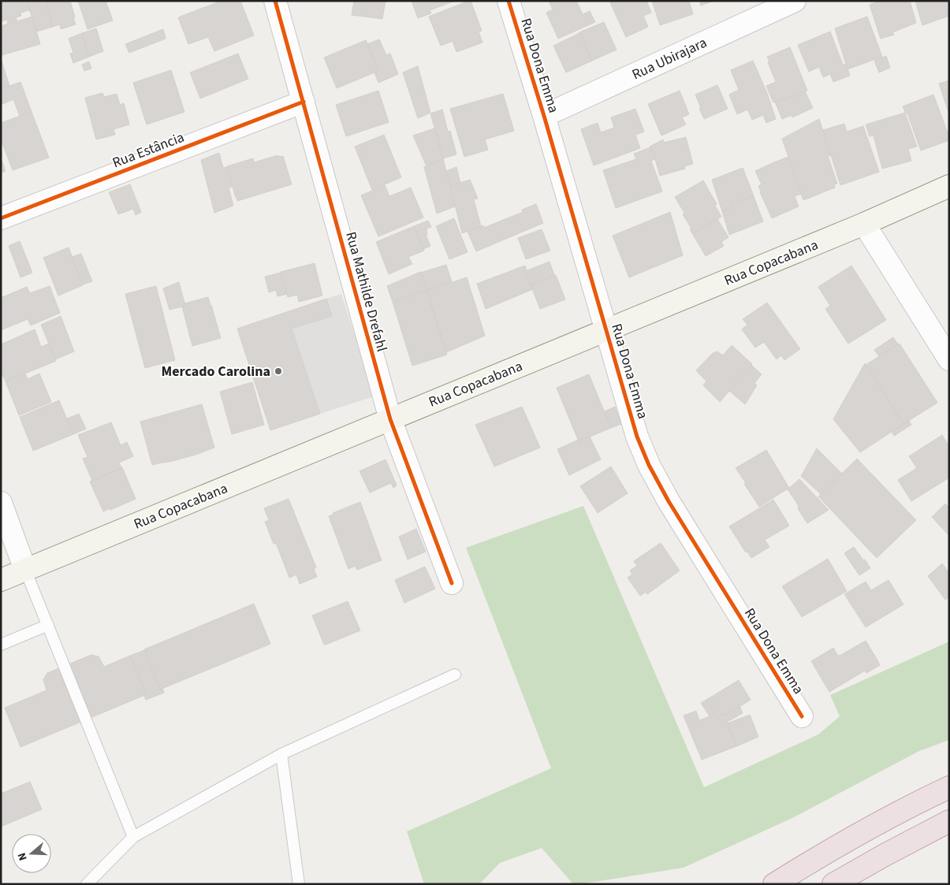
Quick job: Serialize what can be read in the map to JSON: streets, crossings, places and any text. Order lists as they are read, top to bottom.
{
  "streets": {
    "main road": ["Rua Copacabana"],
    "street": [
      "Rua Ubirajara",
      "Rua Dona Emma",
      "Rua Estância",
      "Rua Mathilde Drefahl"
    ]
  },
  "crossings": [
    ["Rua Ubirajara", "Rua Dona Emma"],
    ["Rua Dona Emma", "Rua Copacabana"],
    ["Rua Estância", "Rua Mathilde Drefahl"],
    ["Rua Copacabana", "Rua Mathilde Drefahl"]
  ],
  "places": ["Mercado Carolina"],
  "north": "left"
}
